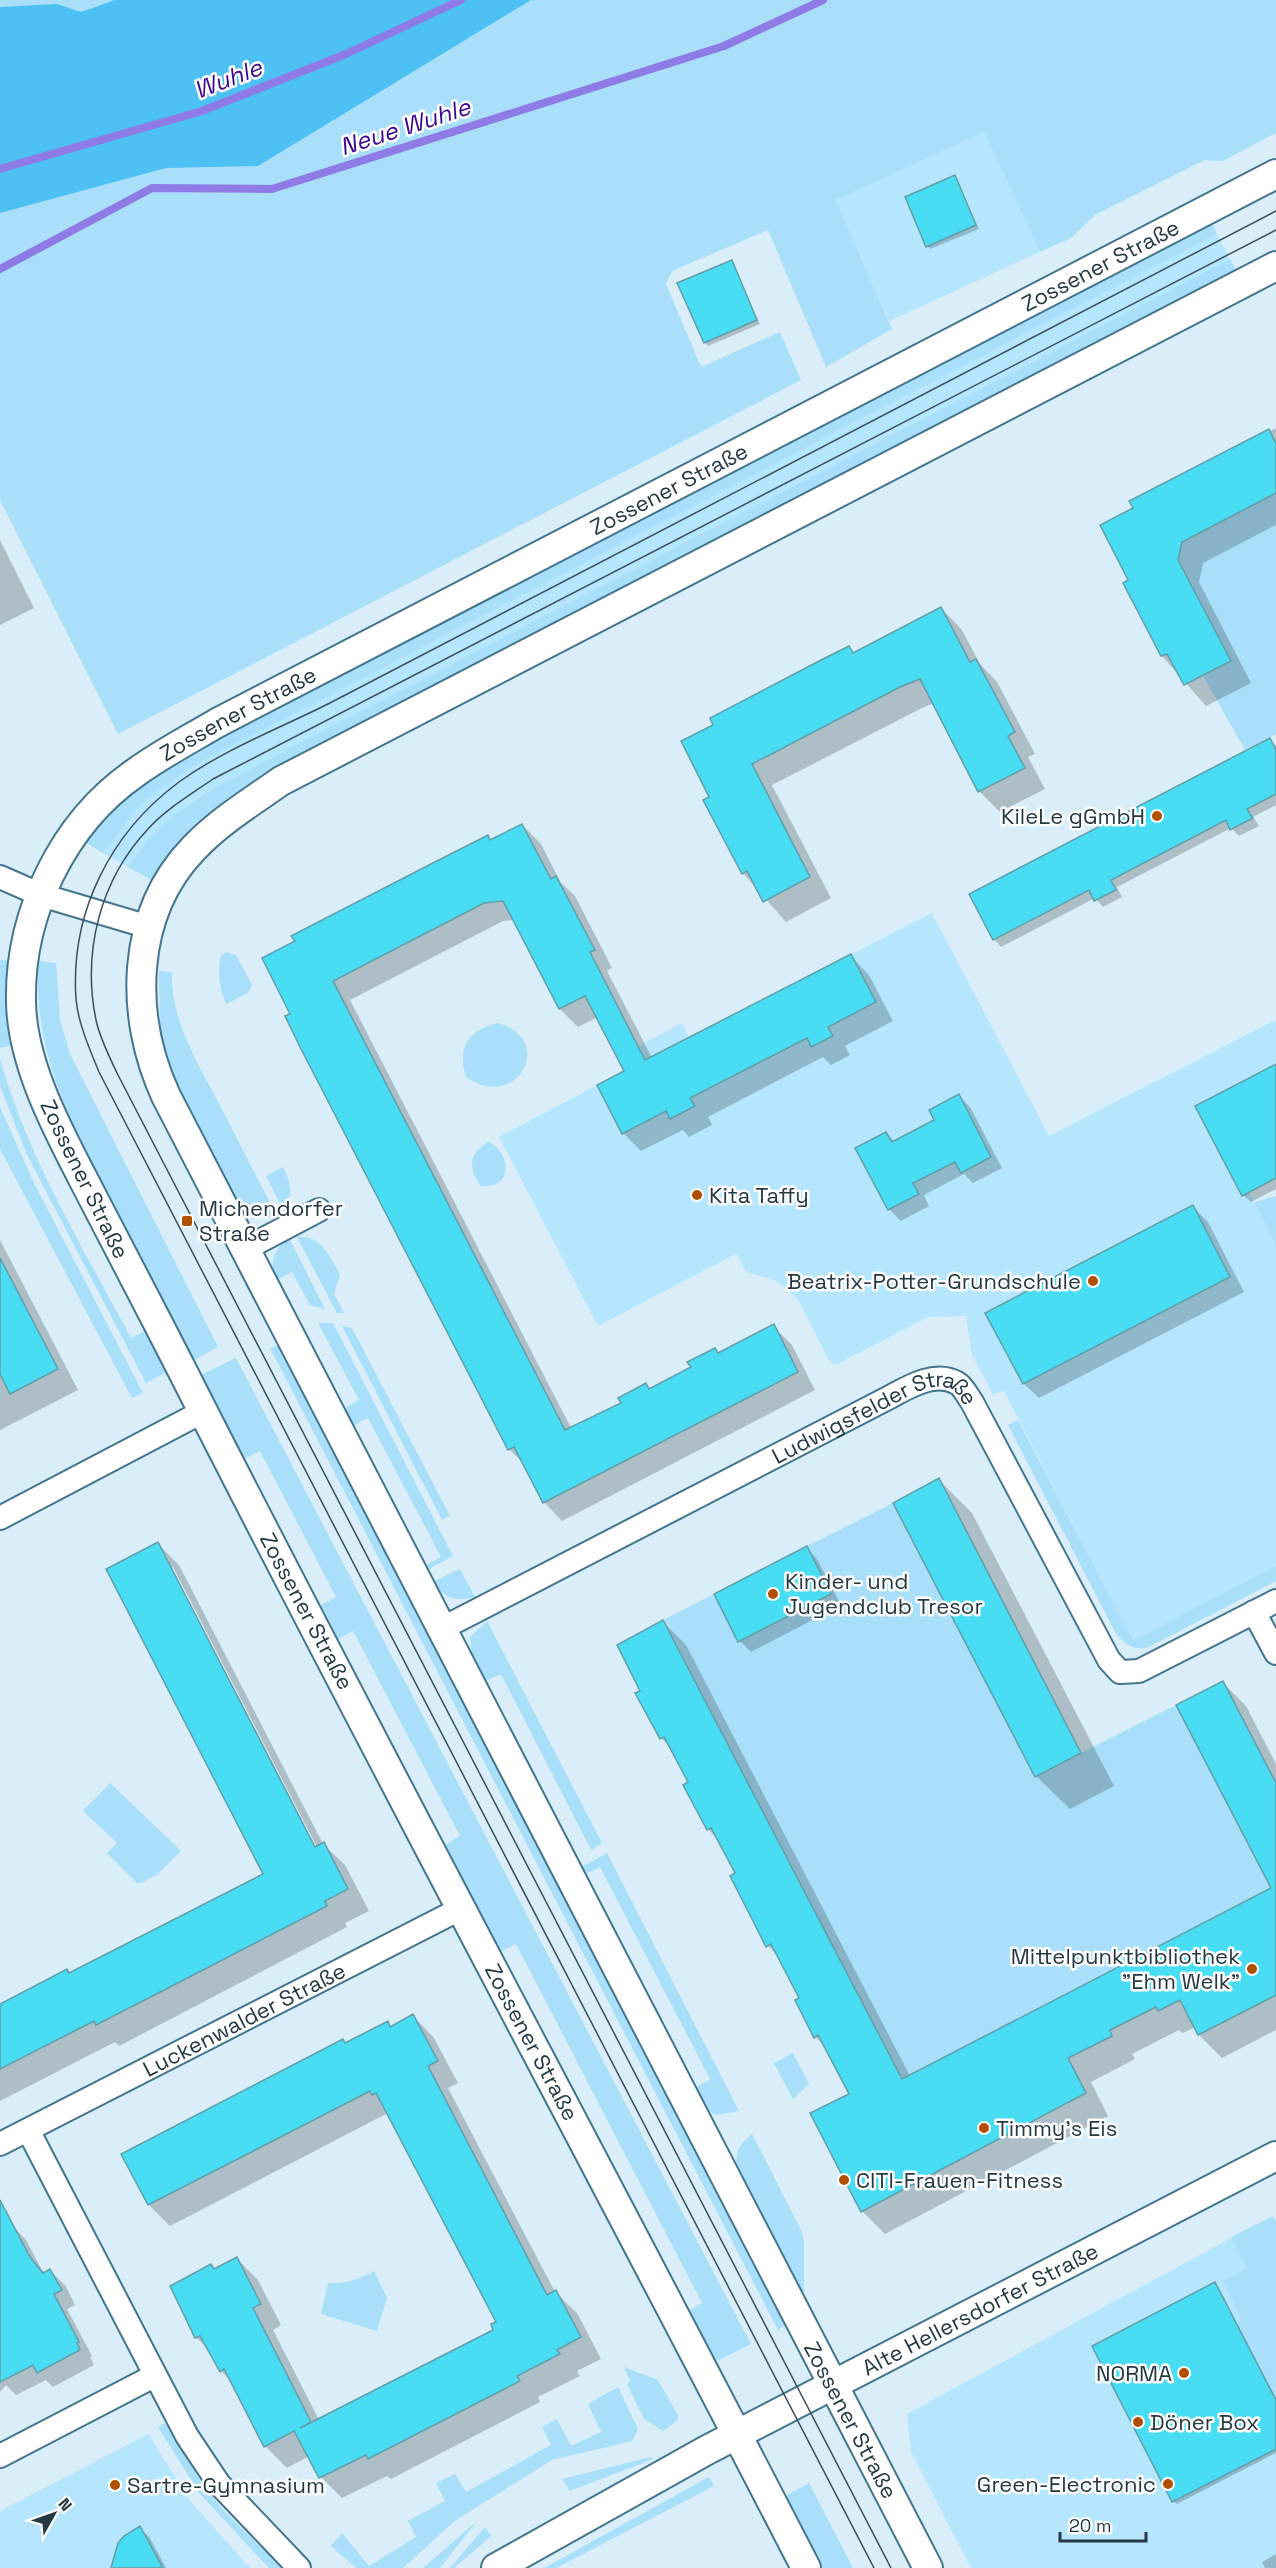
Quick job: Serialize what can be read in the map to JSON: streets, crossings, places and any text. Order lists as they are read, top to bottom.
{
  "streets": {
    "street": [
      "Zossener Straße",
      "Ludwigsfelder Straße",
      "Luckenwalder Straße",
      "Alte Hellersdorfer Straße"
    ]
  },
  "crossings": [
    ["Zossener Straße", "Ludwigsfelder Straße"],
    ["Zossener Straße", "Luckenwalder Straße"],
    ["Zossener Straße", "Alte Hellersdorfer Straße"]
  ],
  "water": ["Wuhle", "Neue Wuhle"],
  "places": {
    "other": [
      "KileLe gGmbH",
      "Kita Taffy",
      "Beatrix-Potter-Grundschule",
      "Kinder- und Jugendclub Tresor",
      "Mittelpunktbibliothek \"Ehm Welk\"",
      "Timmy's Eis",
      "CITI-Frauen-Fitness",
      "NORMA",
      "Döner Box",
      "Green-Electronic",
      "Sartre-Gymnasium"
    ],
    "transit": ["Michendorfer Straße"]
  },
  "scale_bar": "20 m",
  "north": "top right"
}
